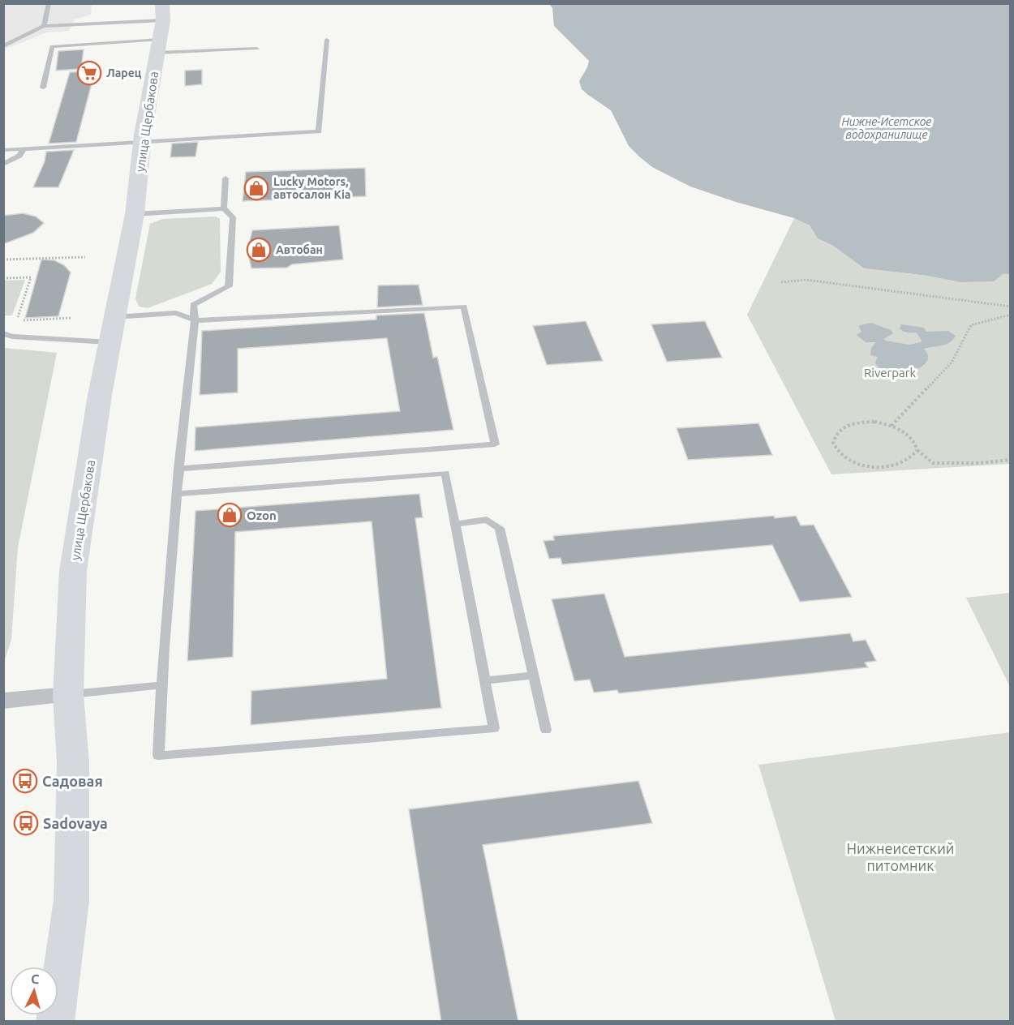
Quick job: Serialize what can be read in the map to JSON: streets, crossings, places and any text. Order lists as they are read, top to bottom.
{
  "streets": {
    "main road": ["улица Щербакова"]
  },
  "water": ["Нижне-Исетское водохранилище"],
  "parks": ["Riverpark", "Нижнеисетский питомник"],
  "places": {
    "supermarket": ["Ларец"],
    "shop": ["Lucky Motors, автосалон Kia", "Автобан", "Ozon"],
    "bus stop": ["Садовая", "Sadovaya"]
  },
  "north": "top"
}
